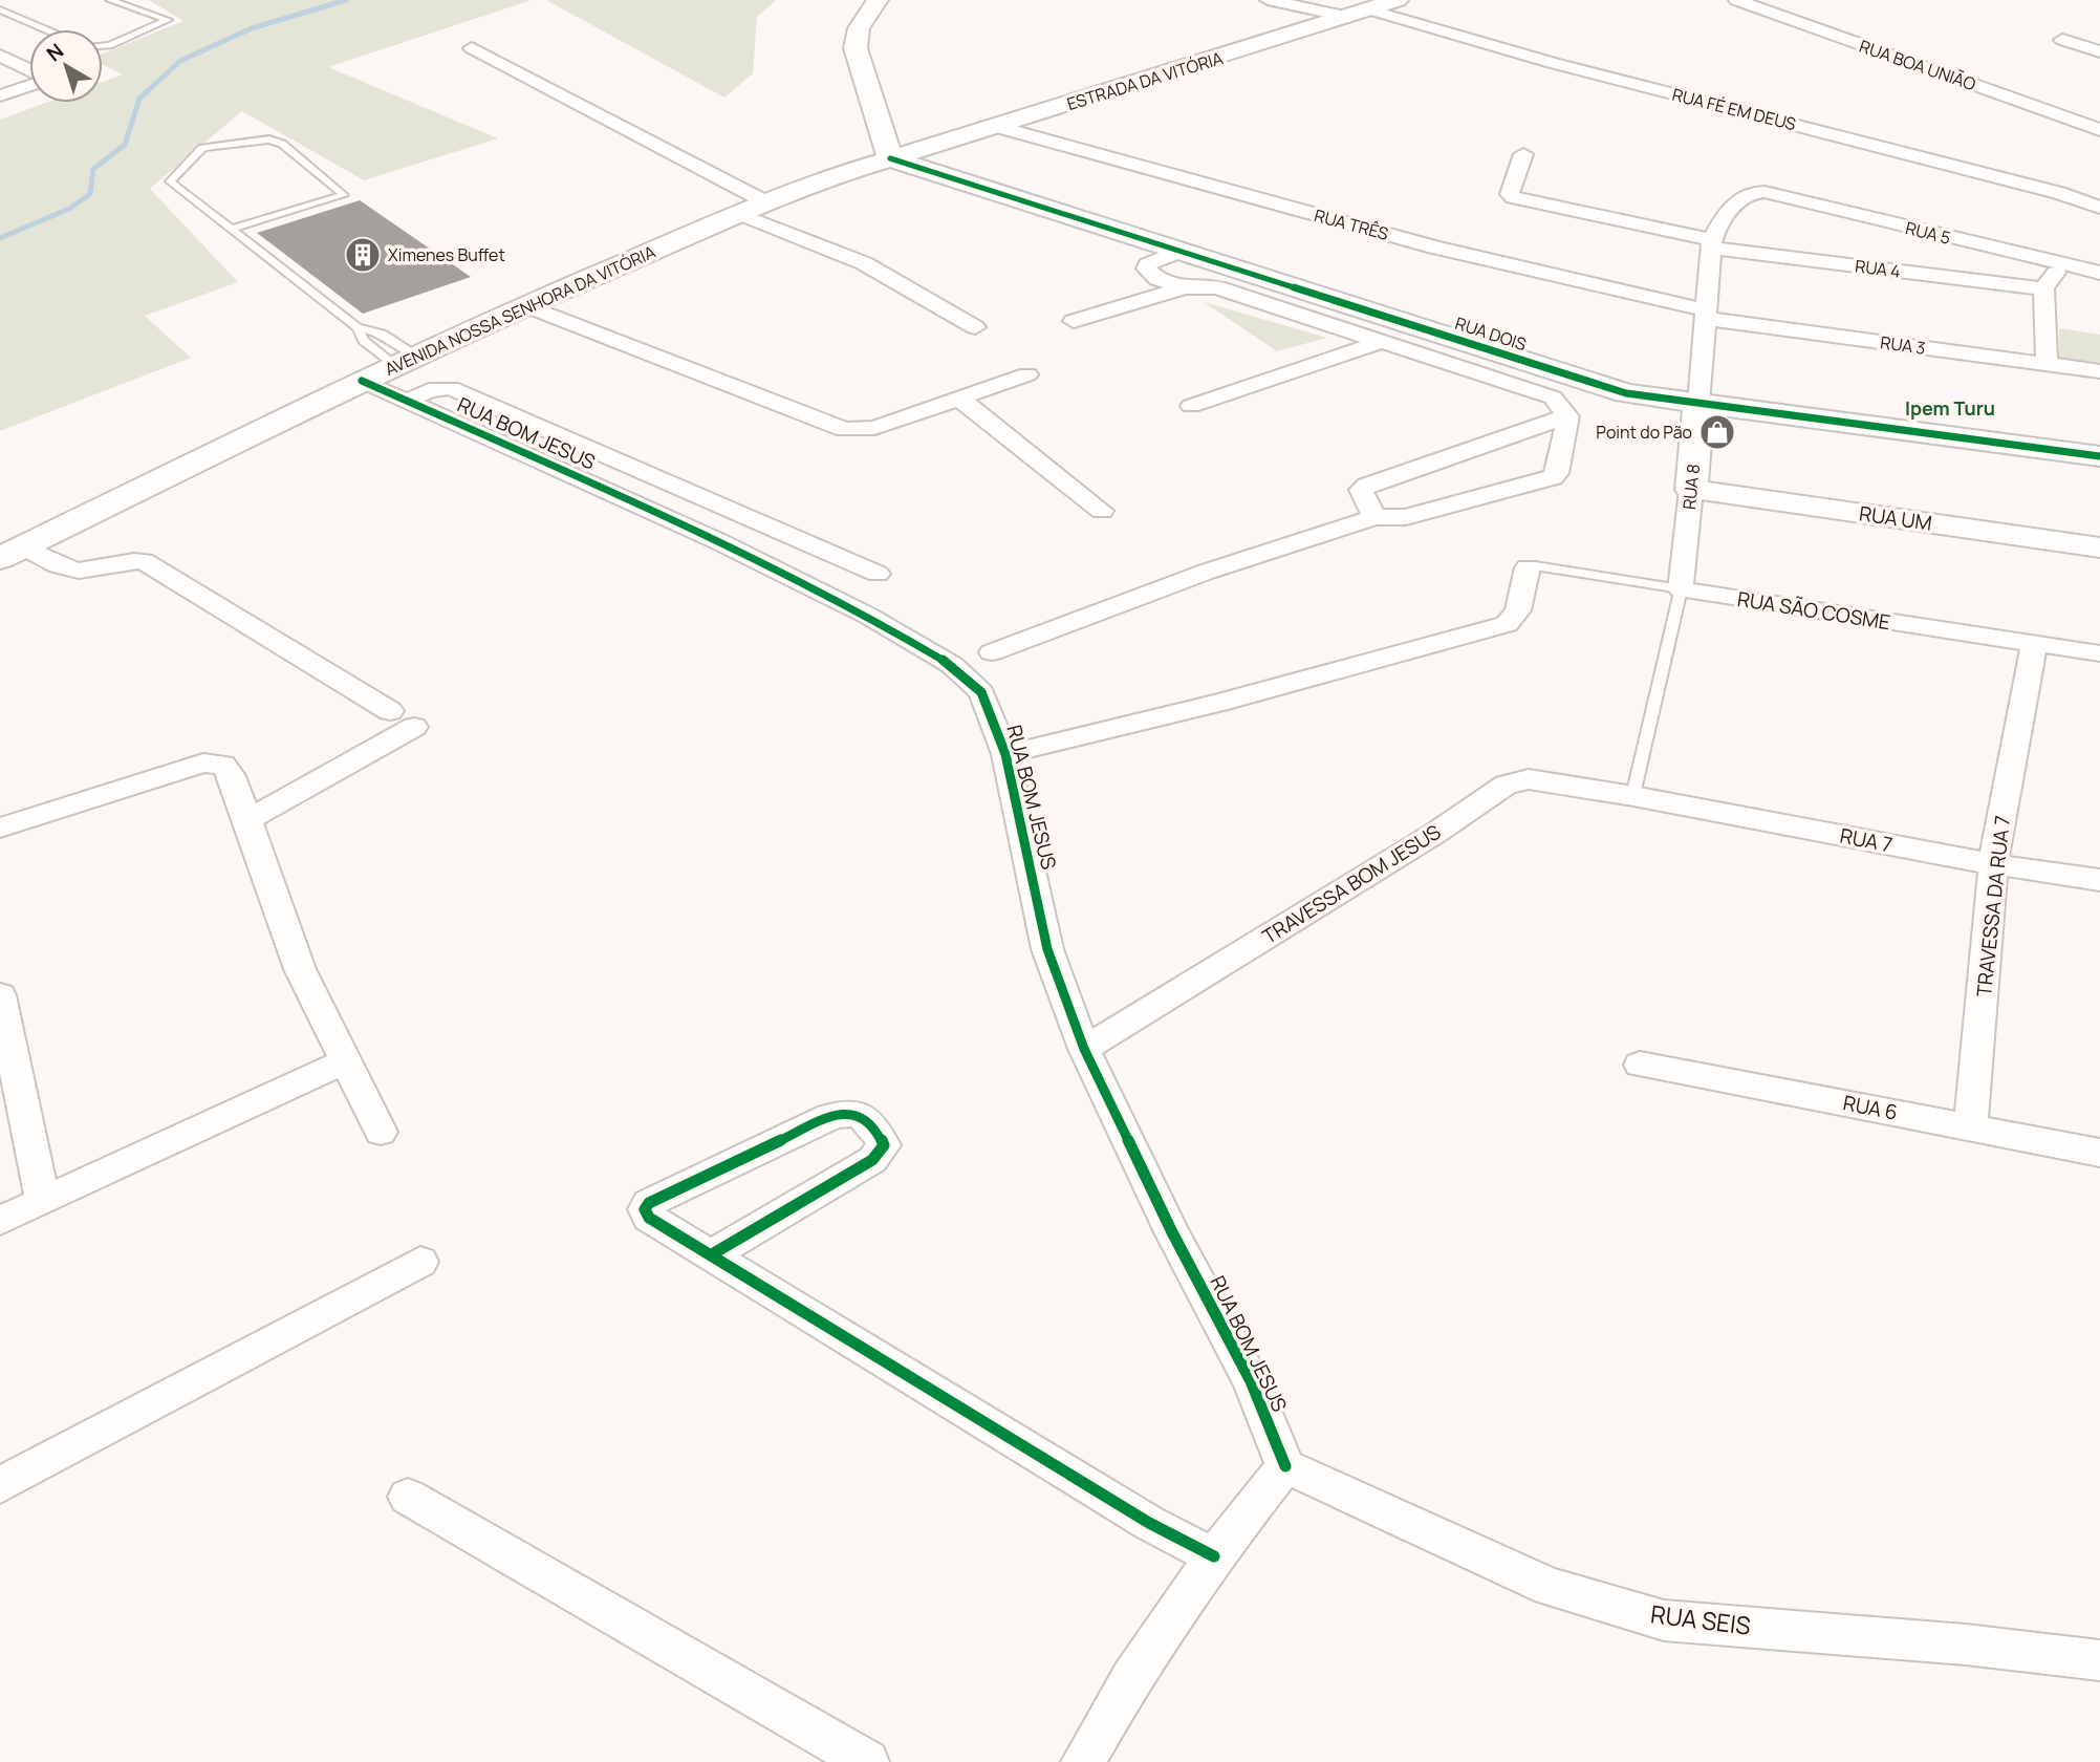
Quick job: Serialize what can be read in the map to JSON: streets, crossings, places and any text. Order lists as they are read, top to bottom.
{
  "streets": {
    "main road": [
      "ESTRADA DA VITÓRIA",
      "AVENIDA NOSSA SENHORA DA VITÓRIA",
      "RUA DOIS",
      "RUA 8",
      "RUA UM"
    ],
    "street": [
      "RUA BOA UNIÃO",
      "RUA FÉ EM DEUS",
      "RUA TRÊS",
      "RUA 5",
      "RUA 4",
      "RUA 3",
      "RUA BOM JESUS",
      "RUA SÃO COSME",
      "RUA 7",
      "TRAVESSA BOM JESUS",
      "TRAVESSA DA RUA 7",
      "RUA 6",
      "RUA SEIS"
    ]
  },
  "crossings": [
    ["ESTRADA DA VITÓRIA", "RUA FÉ EM DEUS"],
    ["ESTRADA DA VITÓRIA", "RUA TRÊS"],
    ["ESTRADA DA VITÓRIA", "AVENIDA NOSSA SENHORA DA VITÓRIA"],
    ["ESTRADA DA VITÓRIA", "RUA DOIS"],
    ["RUA TRÊS", "RUA 3"],
    ["RUA TRÊS", "RUA 8"],
    ["RUA 5", "RUA 8"],
    ["RUA 4", "RUA 8"],
    ["AVENIDA NOSSA SENHORA DA VITÓRIA", "RUA DOIS"],
    ["AVENIDA NOSSA SENHORA DA VITÓRIA", "RUA BOM JESUS"],
    ["RUA DOIS", "RUA 8"],
    ["RUA 3", "RUA 8"],
    ["RUA BOM JESUS", "RUA SÃO COSME"],
    ["RUA BOM JESUS", "TRAVESSA BOM JESUS"],
    ["RUA BOM JESUS", "RUA SEIS"],
    ["RUA 8", "RUA UM"],
    ["RUA 8", "RUA SÃO COSME"],
    ["RUA 8", "RUA 7"],
    ["RUA 8", "TRAVESSA BOM JESUS"],
    ["RUA SÃO COSME", "TRAVESSA DA RUA 7"],
    ["RUA 7", "TRAVESSA BOM JESUS"],
    ["RUA 7", "TRAVESSA DA RUA 7"],
    ["TRAVESSA DA RUA 7", "RUA 6"]
  ],
  "districts": ["Ipem Turu"],
  "places": {
    "building": ["Ximenes Buffet"],
    "shop": ["Point do Pão"]
  },
  "north": "top left"
}
